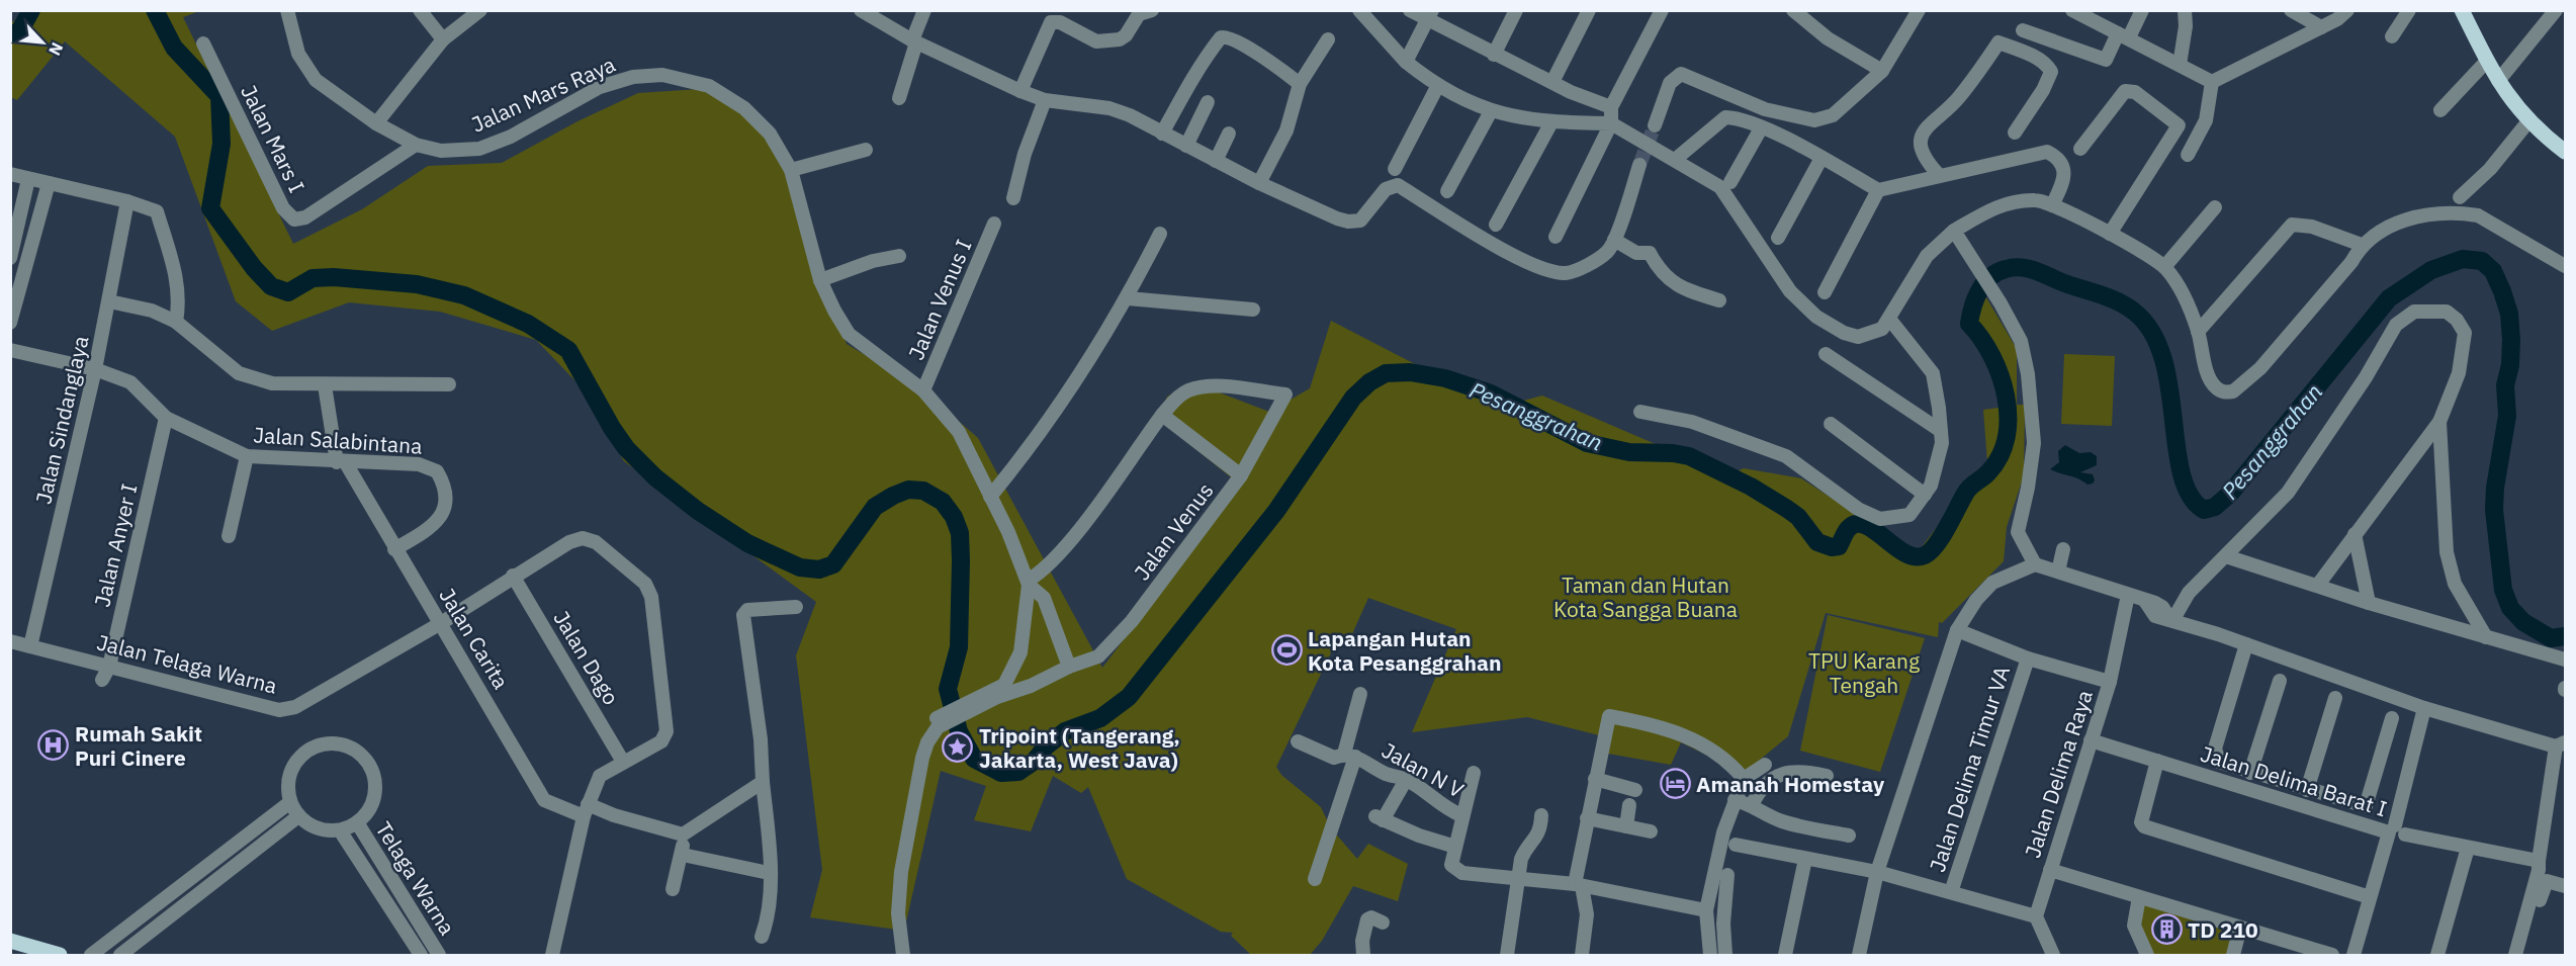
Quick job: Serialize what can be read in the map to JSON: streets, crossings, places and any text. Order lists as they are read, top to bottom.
{
  "streets": {
    "street": [
      "Jalan Mars Raya",
      "Jalan Mars I",
      "Jalan Venus I",
      "Jalan Sindanglaya",
      "Jalan Salabintana",
      "Jalan Venus",
      "Jalan Anyer I",
      "Jalan Carita",
      "Jalan Dago",
      "Jalan Telaga Warna",
      "Jalan Delima Timur VA",
      "Jalan N V",
      "Jalan Delima Raya",
      "Jalan Delima Barat I",
      "Telaga Warna"
    ]
  },
  "crossings": [
    ["Jalan Mars Raya", "Jalan Mars I"],
    ["Jalan Mars Raya", "Jalan Venus I"],
    ["Jalan Mars Raya", "Jalan Venus"],
    ["Jalan Sindanglaya", "Jalan Salabintana"],
    ["Jalan Sindanglaya", "Jalan Telaga Warna"],
    ["Jalan Salabintana", "Jalan Anyer I"],
    ["Jalan Salabintana", "Jalan Carita"],
    ["Jalan Anyer I", "Jalan Telaga Warna"],
    ["Jalan Carita", "Jalan Telaga Warna"],
    ["Jalan Dago", "Jalan Telaga Warna"],
    ["Jalan Delima Raya", "Jalan Delima Barat I"]
  ],
  "water": ["Pesanggrahan"],
  "parks": ["Taman dan Hutan Kota Sangga Buana", "TPU Karang Tengah"],
  "places": {
    "sports": ["Lapangan Hutan Kota Pesanggrahan"],
    "hospital": ["Rumah Sakit Puri Cinere"],
    "place": ["Tripoint (Tangerang, Jakarta, West Java)"],
    "hotel": ["Amanah Homestay"],
    "building": ["TD 210"]
  },
  "north": "bottom right"
}
